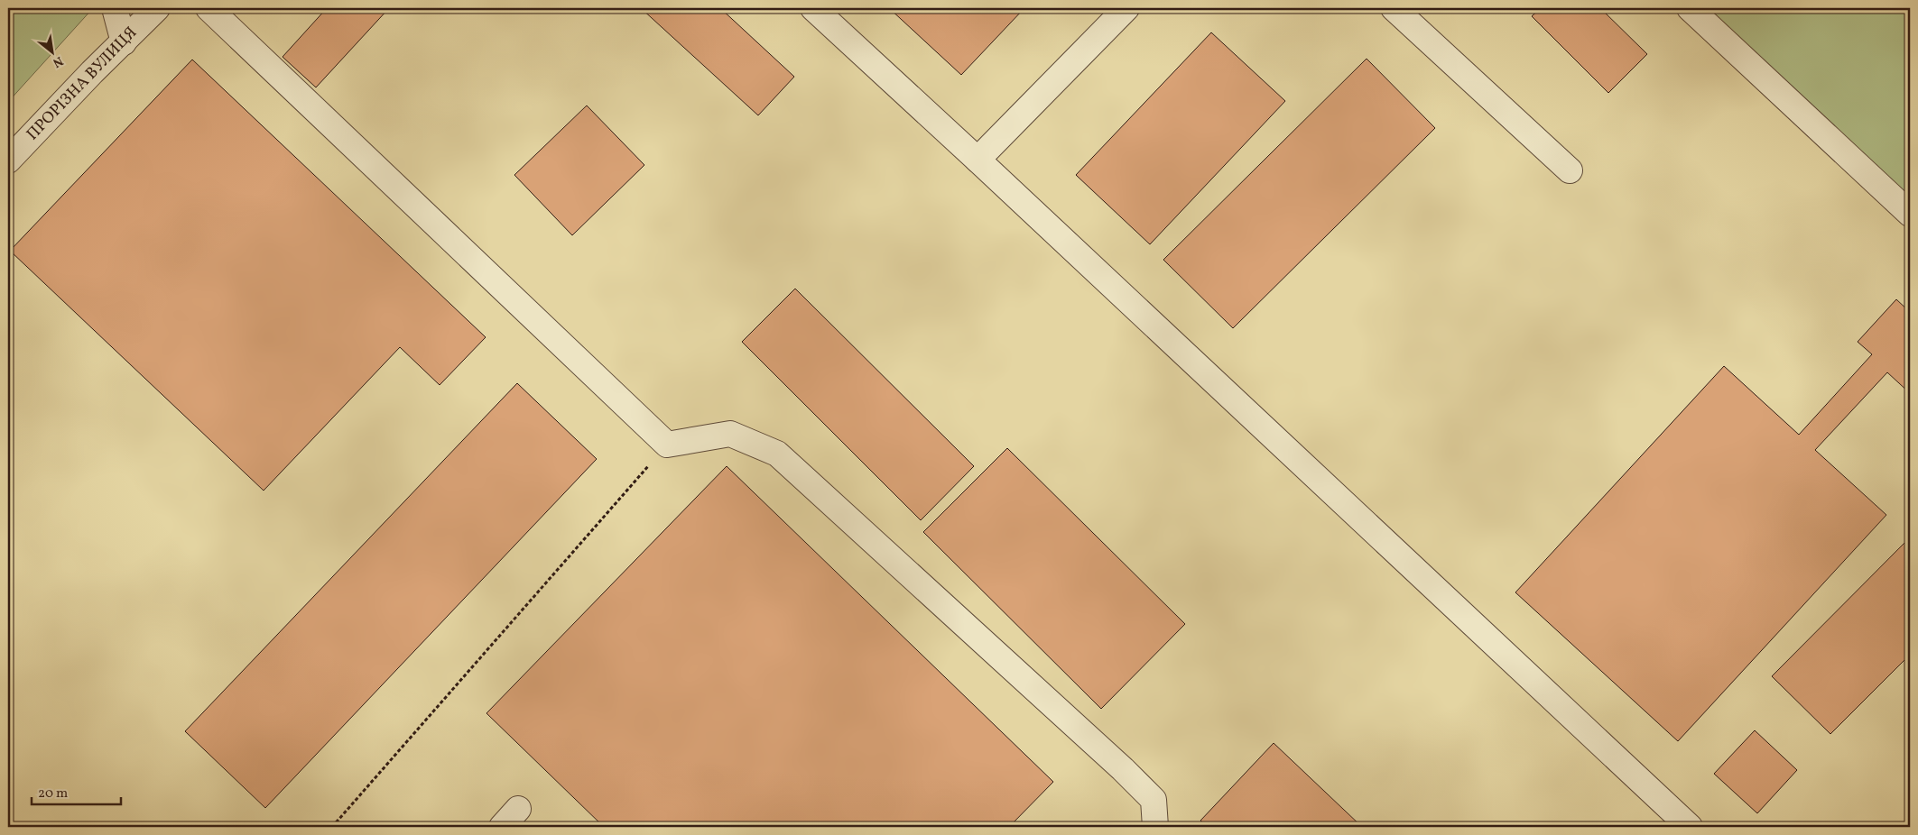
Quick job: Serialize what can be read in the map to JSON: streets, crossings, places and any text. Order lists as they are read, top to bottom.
{
  "streets": {
    "street": ["ПРОРІЗНА ВУЛИЦЯ"]
  },
  "scale_bar": "20 m",
  "north": "bottom right"
}
